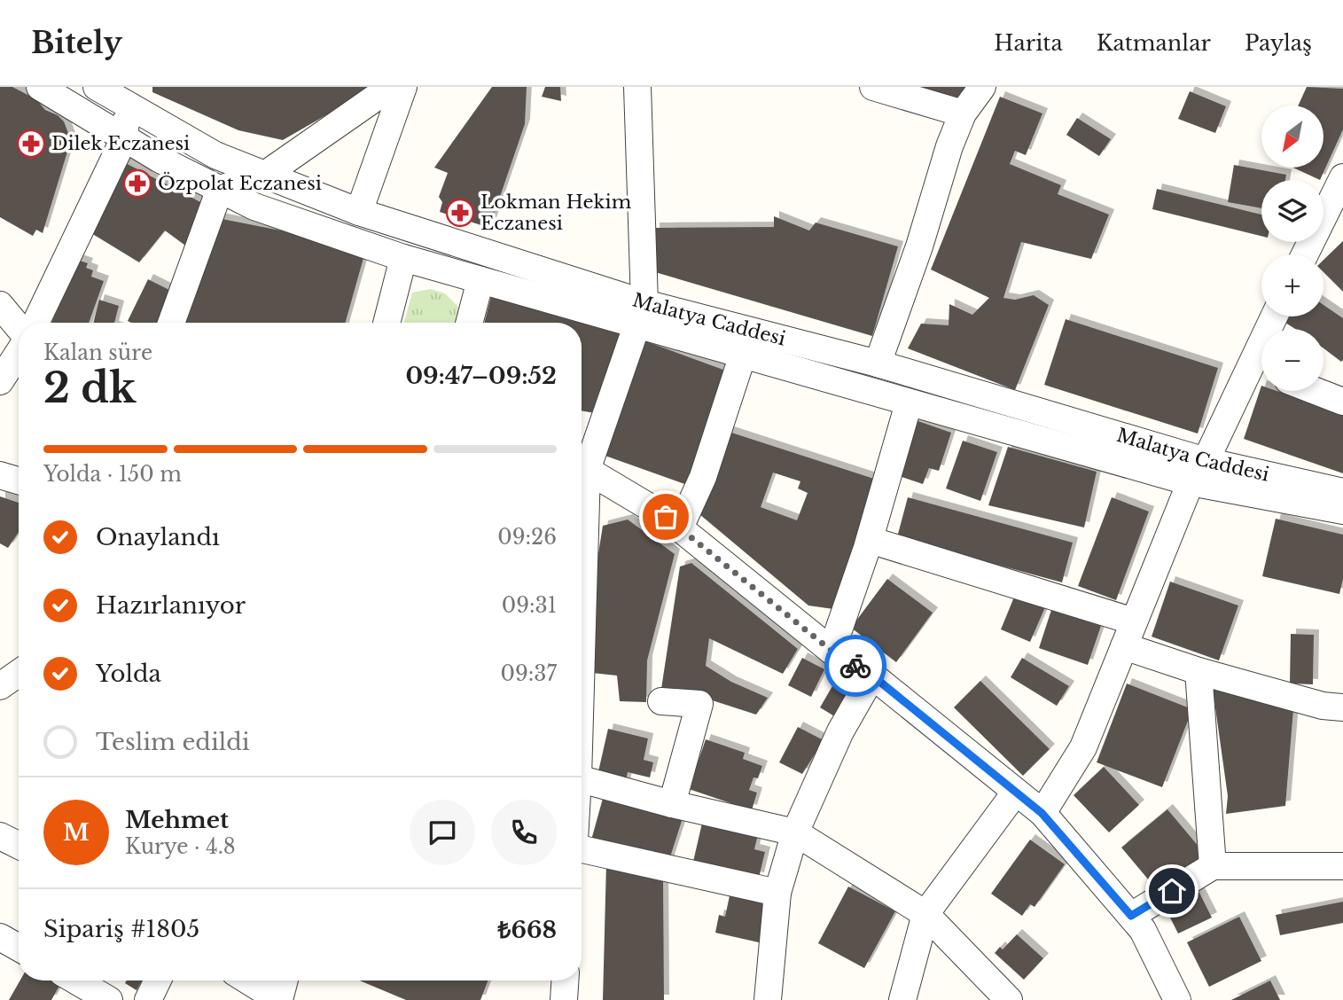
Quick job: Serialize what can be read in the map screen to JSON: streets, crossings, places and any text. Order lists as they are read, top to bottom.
{
  "streets": {
    "street": ["Malatya Caddesi"]
  },
  "places": {
    "pharmacy": ["Dilek Eczanesi", "Özpolat Eczanesi", "Lokman Hekim Eczanesi"]
  },
  "north": "bottom left",
  "page": {
    "header": "Bitely",
    "nav": ["Harita", "Katmanlar", "Paylaş"],
    "map_buttons": ["+", "−"],
    "heading": ["2 dk", "Kalan süre", "09:47–09:52"],
    "panel": [
      "Mehmet",
      "Kurye · 4.8",
      "Sipariş #1805",
      "₺668"
    ],
    "bar": "Yolda · 150 m",
    "list": [
      ["Onaylandı", "09:26"],
      ["Hazırlanıyor", "09:31"],
      ["Yolda", "09:37"],
      "Teslim edildi"
    ],
    "round": "M"
  }
}
